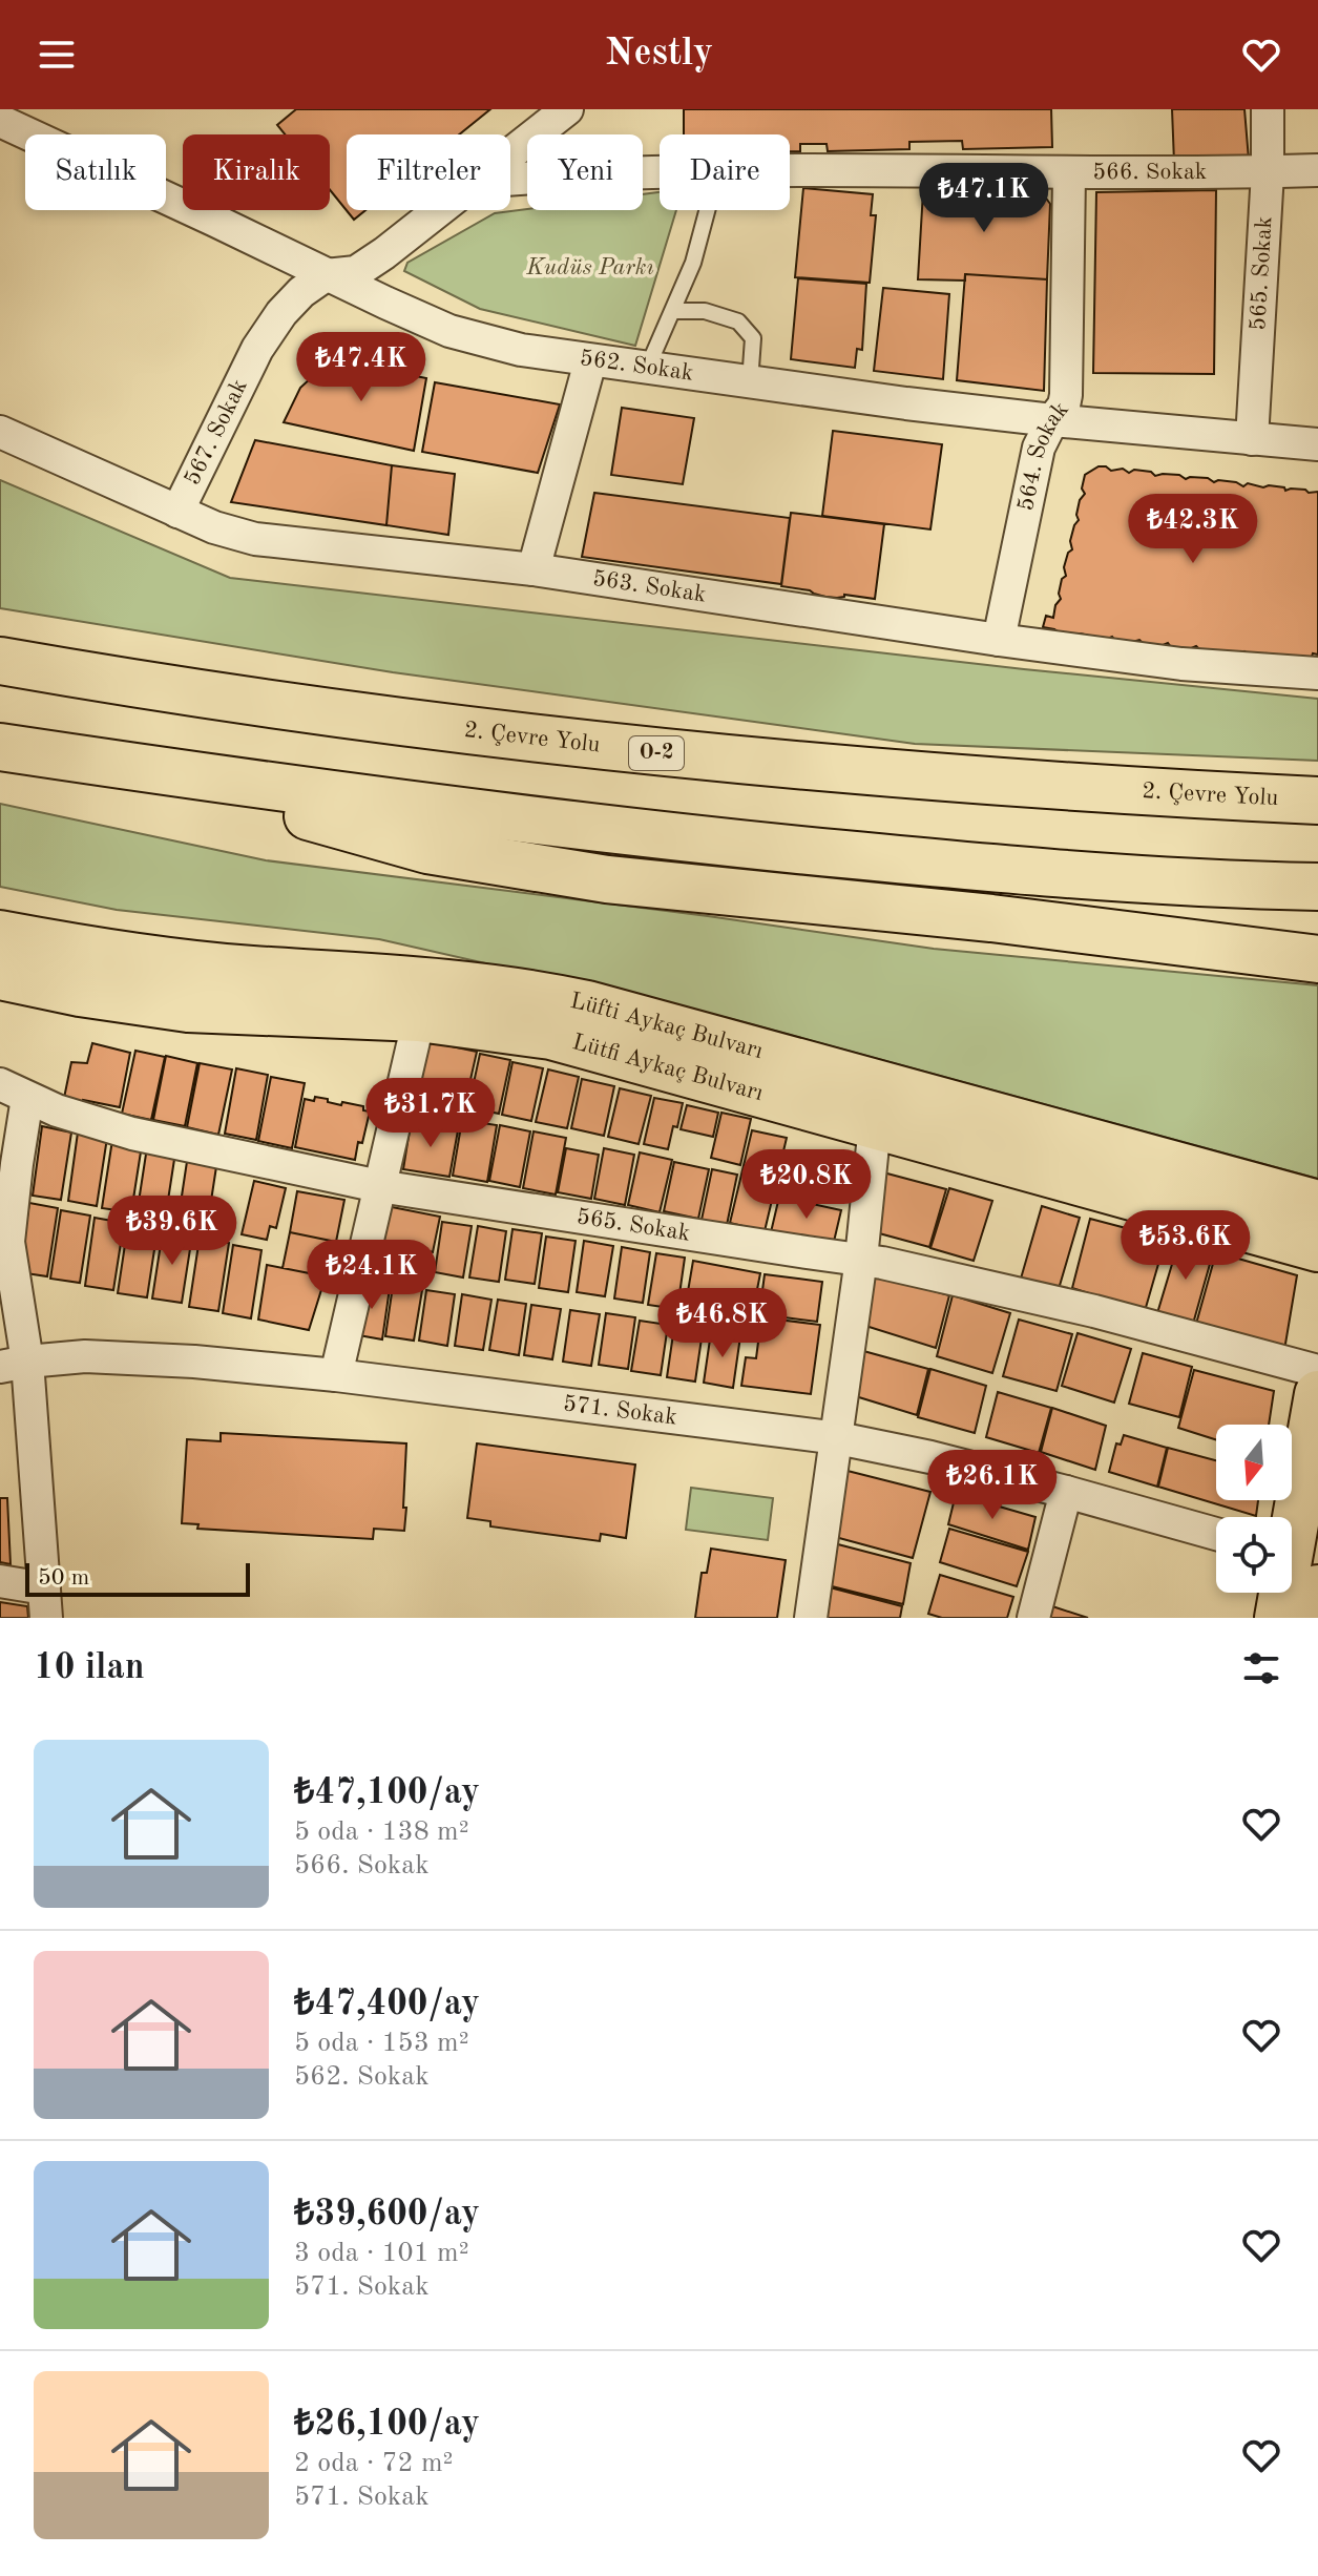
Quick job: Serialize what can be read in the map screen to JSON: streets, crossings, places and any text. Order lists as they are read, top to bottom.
{
  "streets": {
    "main road": [
      "2. Çevre Yolu",
      "O-2",
      "Lüfti Aykaç Bulvarı",
      "Lütfi Aykaç Bulvarı"
    ],
    "street": [
      "566. Sokak",
      "565. Sokak",
      "562. Sokak",
      "567. Sokak",
      "564. Sokak",
      "563. Sokak",
      "571. Sokak"
    ]
  },
  "crossings": [
    ["566. Sokak", "565. Sokak"],
    ["566. Sokak", "564. Sokak"],
    ["565. Sokak", "562. Sokak"],
    ["562. Sokak", "567. Sokak"],
    ["562. Sokak", "564. Sokak"],
    ["567. Sokak", "563. Sokak"],
    ["564. Sokak", "563. Sokak"]
  ],
  "parks": ["Kudüs Parkı"],
  "scale_bar": "50 m",
  "north": "bottom",
  "page": {
    "header": "Nestly",
    "chip": [
      "Satılık",
      "Kiralık",
      "Filtreler",
      "Yeni",
      "Daire"
    ],
    "price": [
      "₺47.1K",
      "₺47.4K",
      "₺42.3K",
      "₺31.7K",
      "₺20.8K",
      "₺39.6K",
      "₺53.6K",
      "₺24.1K",
      "₺46.8K",
      "₺26.1K"
    ],
    "scale": "50 m",
    "heading": "10 ilan",
    "list": [
      {
        "name": "₺47,100/ay",
        "note": "5 oda · 138 m² · 566. Sokak"
      },
      {
        "name": "₺47,400/ay",
        "note": "5 oda · 153 m² · 562. Sokak"
      },
      {
        "name": "₺39,600/ay",
        "note": "3 oda · 101 m² · 571. Sokak"
      },
      {
        "name": "₺26,100/ay",
        "note": "2 oda · 72 m² · 571. Sokak"
      }
    ]
  }
}
